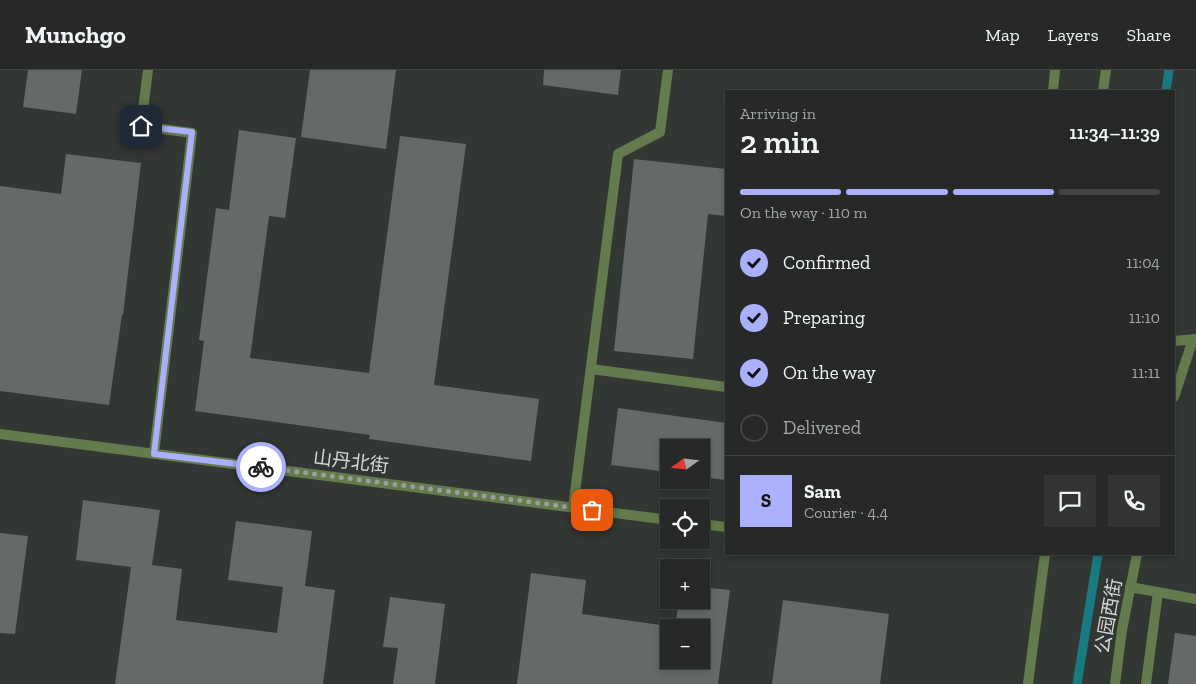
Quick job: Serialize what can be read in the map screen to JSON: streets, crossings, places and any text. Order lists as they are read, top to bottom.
{
  "streets": {
    "street": ["山丹北街", "公园西街"]
  },
  "north": "left",
  "page": {
    "header": "Munchgo",
    "nav": ["Map", "Layers", "Share"],
    "heading": ["2 min", "Arriving in", "11:34–11:39"],
    "panel": ["Sam", "Courier · 4.4"],
    "bar": "On the way · 110 m",
    "list": [
      ["Confirmed", "11:04"],
      ["Preparing", "11:10"],
      ["On the way", "11:11"],
      "Delivered"
    ],
    "map_buttons": ["+", "−"],
    "round": "S"
  }
}
